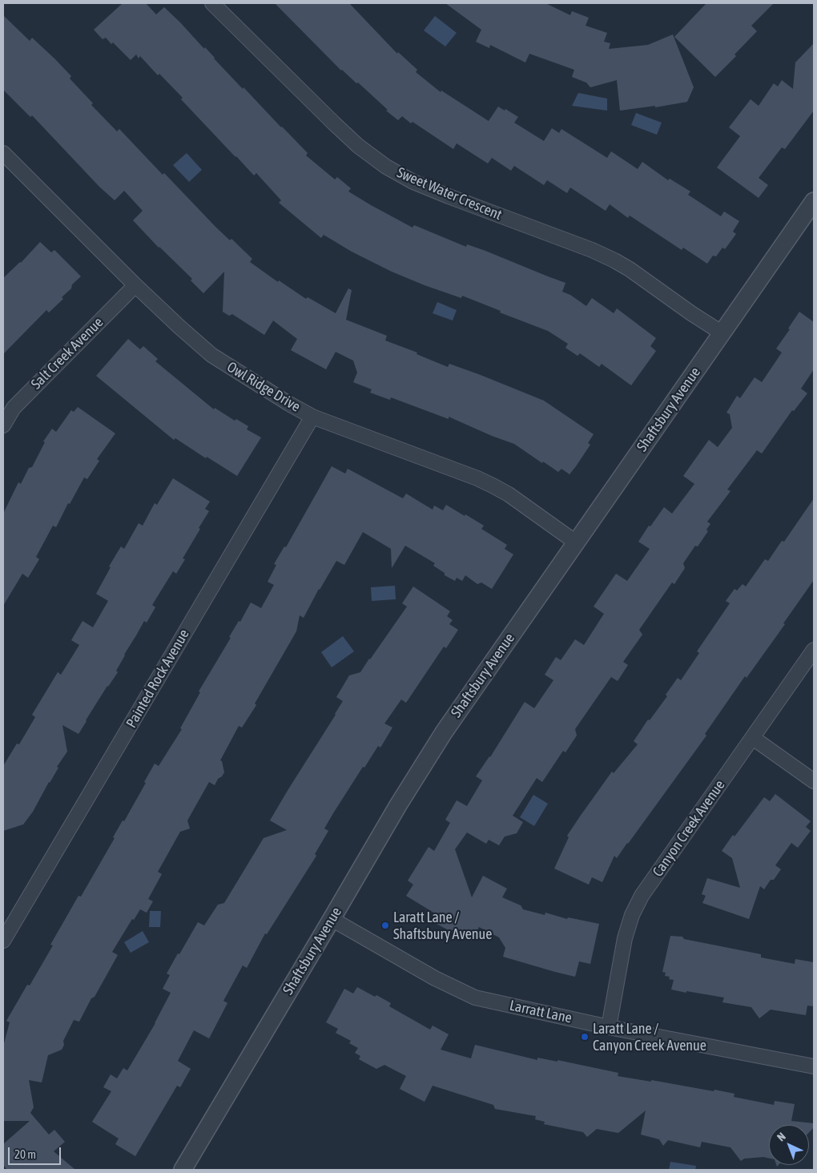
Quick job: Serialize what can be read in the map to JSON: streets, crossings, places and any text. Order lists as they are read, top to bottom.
{
  "streets": {
    "street": [
      "Sweet Water Crescent",
      "Salt Creek Avenue",
      "Owl Ridge Drive",
      "Shaftsbury Avenue",
      "Painted Rock Avenue",
      "Canyon Creek Avenue",
      "Larratt Lane"
    ]
  },
  "crossings": [
    ["Sweet Water Crescent", "Shaftsbury Avenue"],
    ["Salt Creek Avenue", "Owl Ridge Drive"],
    ["Owl Ridge Drive", "Shaftsbury Avenue"],
    ["Owl Ridge Drive", "Painted Rock Avenue"],
    ["Shaftsbury Avenue", "Larratt Lane"],
    ["Canyon Creek Avenue", "Larratt Lane"]
  ],
  "places": ["Laratt Lane / Shaftsbury Avenue", "Laratt Lane / Canyon Creek Avenue"],
  "scale_bar": "20 m",
  "north": "top left"
}
